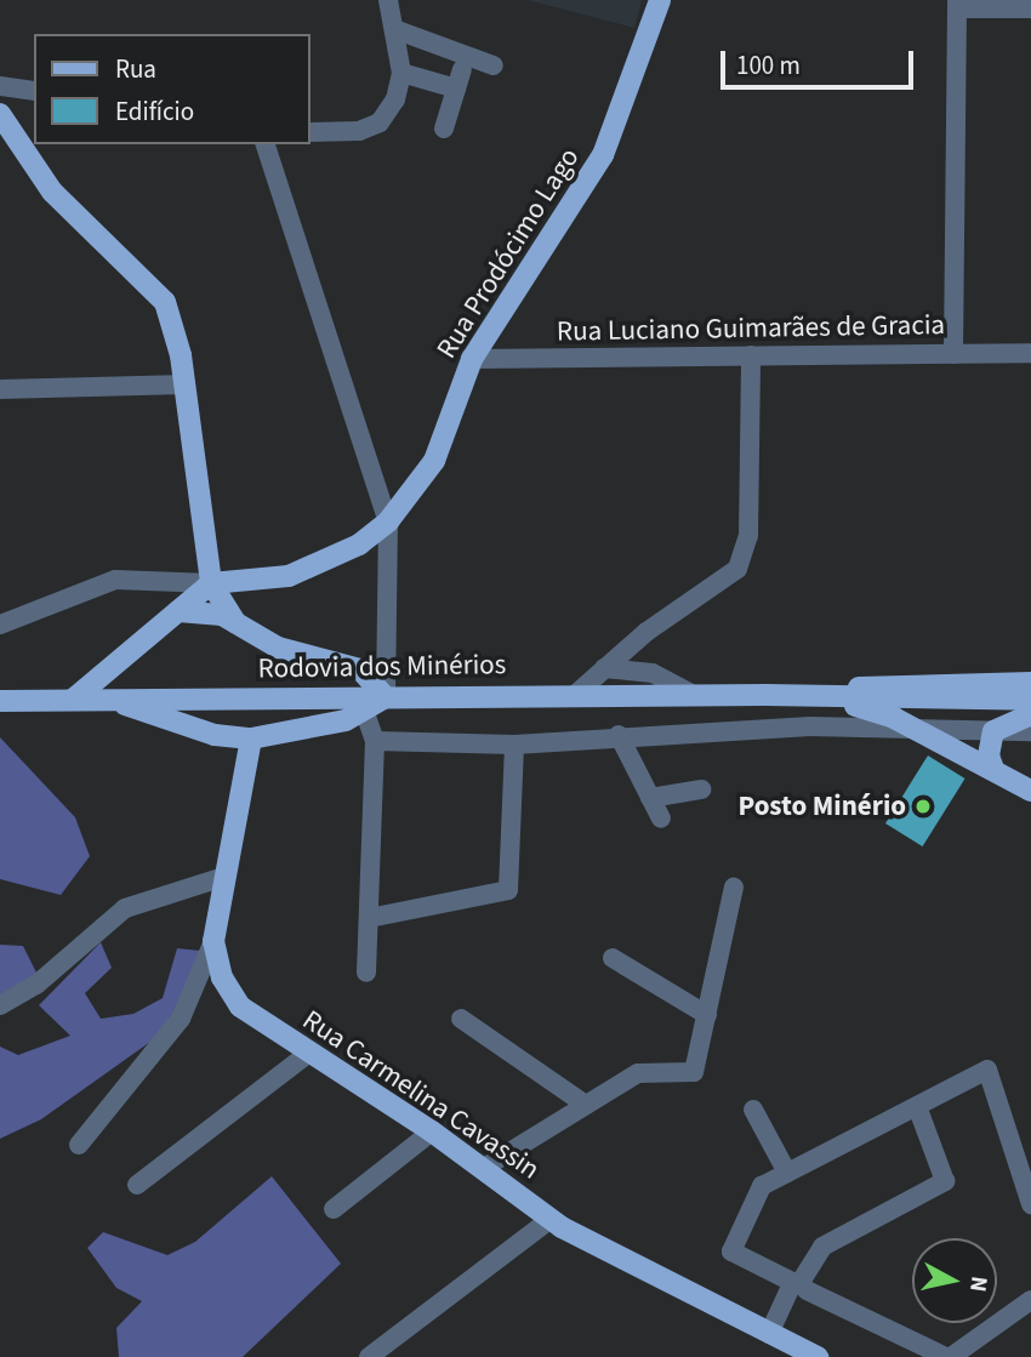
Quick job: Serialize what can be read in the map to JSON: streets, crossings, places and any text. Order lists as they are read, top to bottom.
{
  "streets": {
    "main road": ["Rua Prodócimo Lago", "Rodovia dos Minérios", "Rua Carmelina Cavassin"],
    "street": ["Rua Luciano Guimarães de Gracia"]
  },
  "crossings": [
    ["Rua Prodócimo Lago", "Rua Luciano Guimarães de Gracia"]
  ],
  "places": ["Posto Minério"],
  "legend": ["Rua", "Edifício"],
  "scale_bar": "100 m",
  "north": "right"
}
